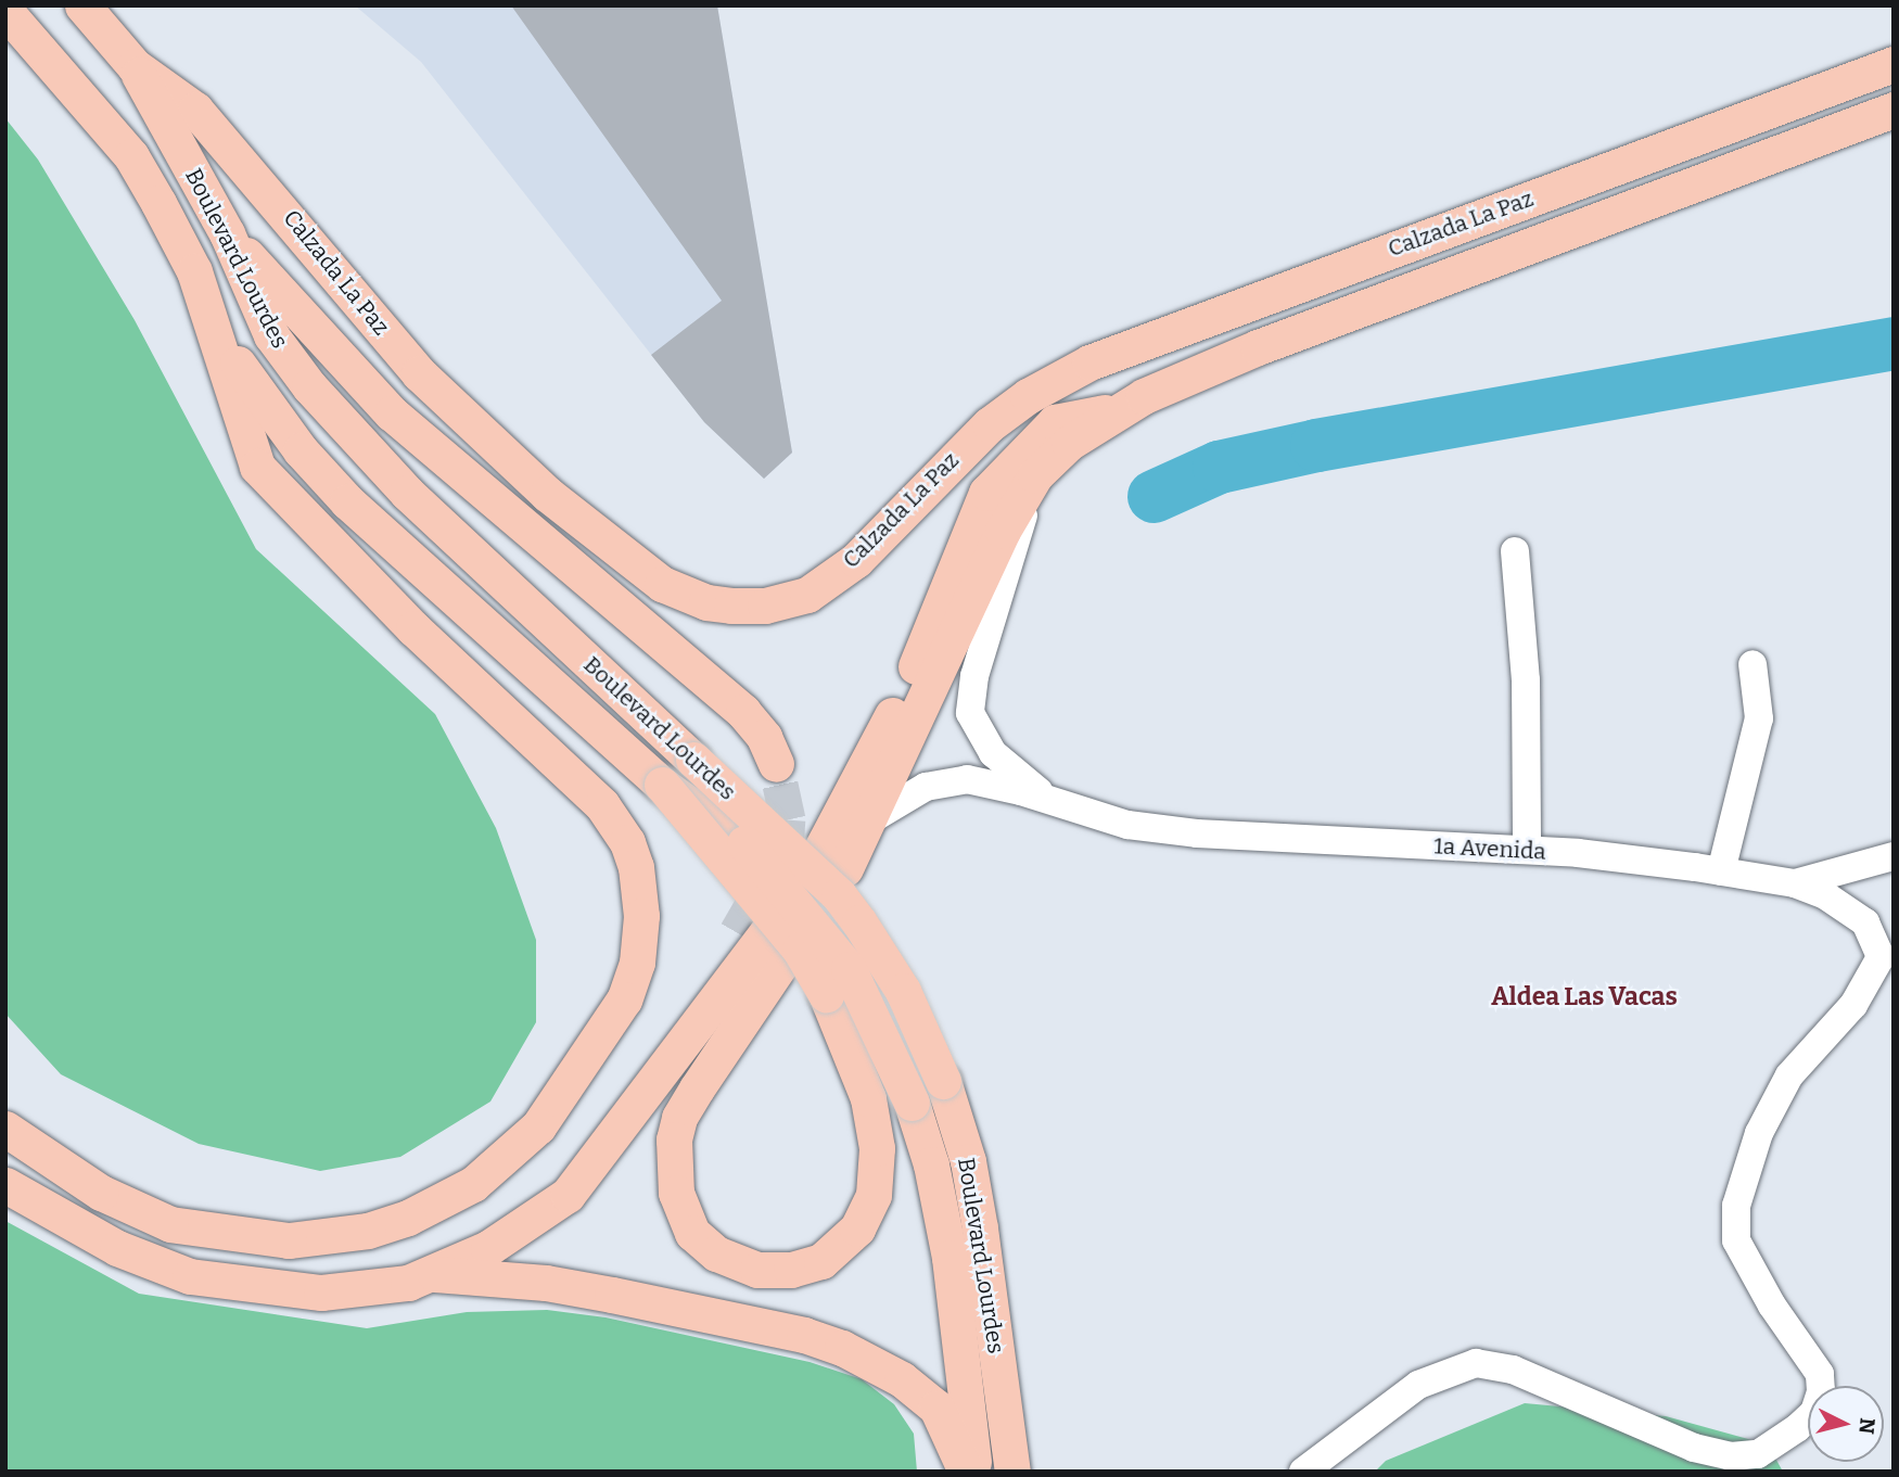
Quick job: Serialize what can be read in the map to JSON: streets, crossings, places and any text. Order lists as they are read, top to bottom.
{
  "streets": {
    "main road": ["Calzada La Paz", "Boulevard Lourdes"],
    "street": ["1a Avenida"]
  },
  "crossings": [
    ["Calzada La Paz", "Boulevard Lourdes"],
    ["Calzada La Paz", "1a Avenida"]
  ],
  "districts": ["Aldea Las Vacas"],
  "north": "right"
}
